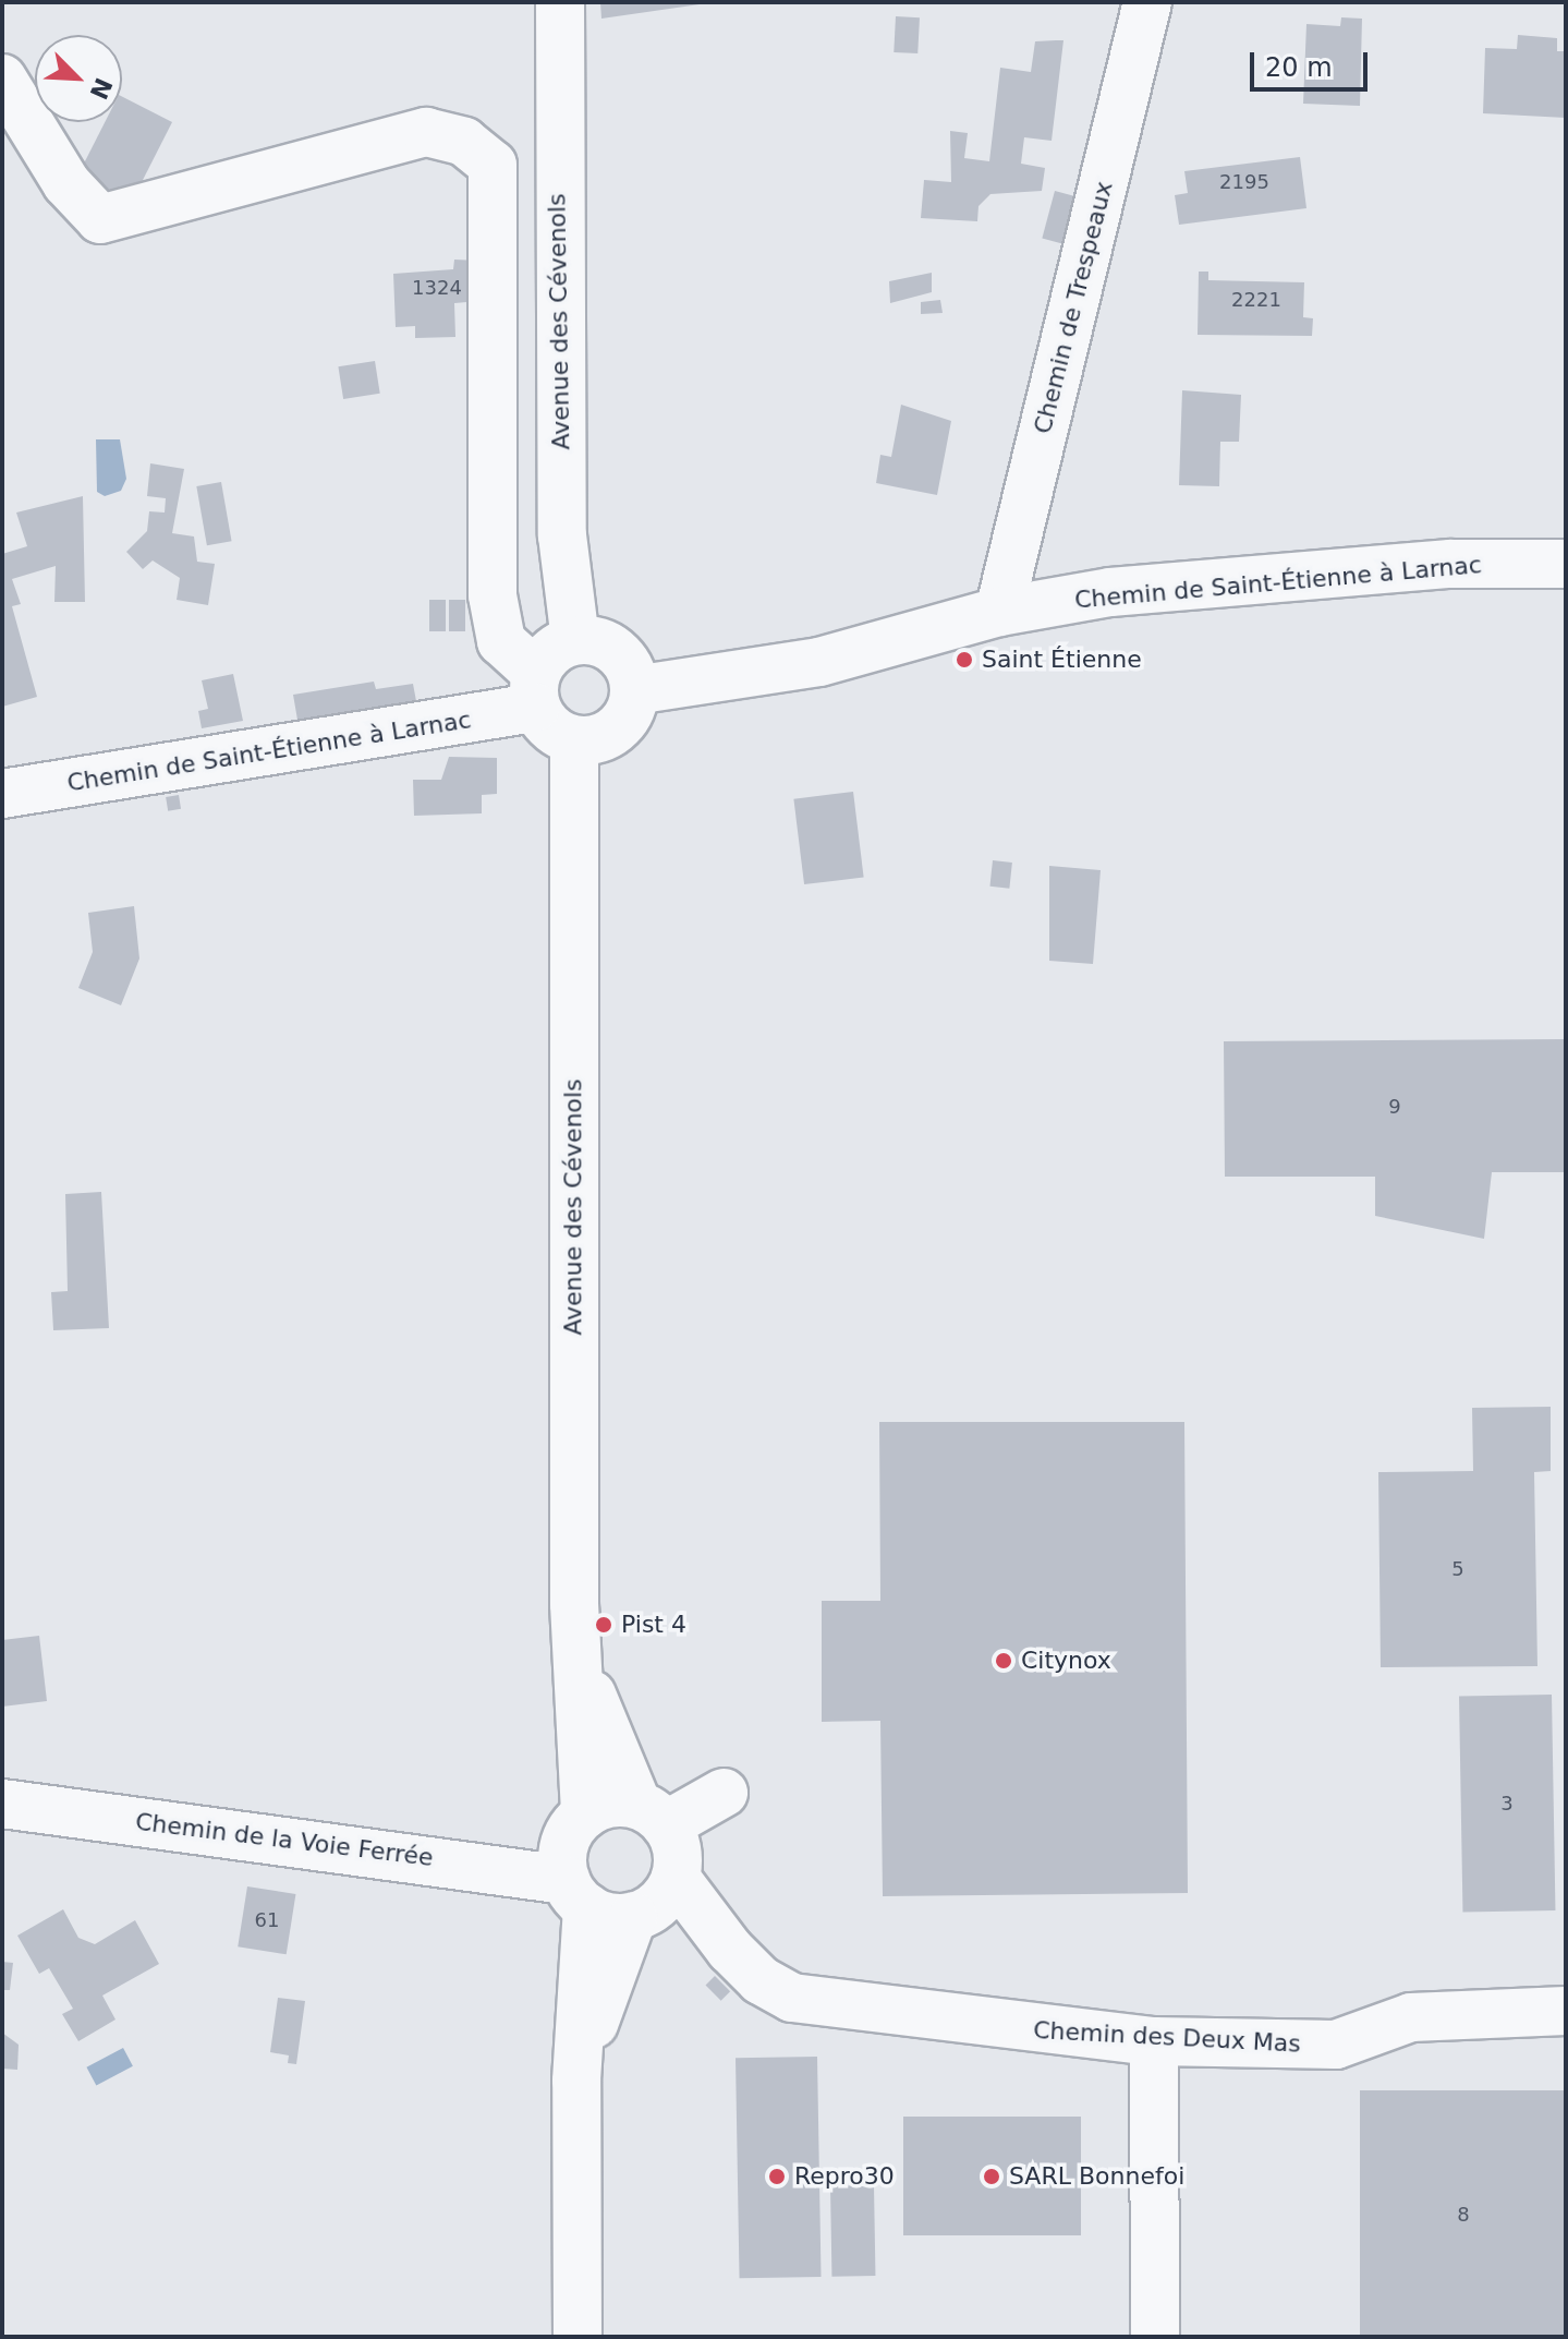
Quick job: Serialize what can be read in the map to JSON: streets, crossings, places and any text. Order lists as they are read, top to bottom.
{
  "streets": {
    "street": [
      "Chemin de Trespeaux",
      "Avenue des Cévenols",
      "Chemin de Saint-Étienne à Larnac",
      "Chemin de la Voie Ferrée",
      "Chemin des Deux Mas"
    ]
  },
  "crossings": [
    ["Chemin de Trespeaux", "Chemin de Saint-Étienne à Larnac"],
    ["Avenue des Cévenols", "Chemin de Saint-Étienne à Larnac"],
    ["Avenue des Cévenols", "Chemin de la Voie Ferrée"],
    ["Avenue des Cévenols", "Chemin des Deux Mas"],
    ["Chemin de la Voie Ferrée", "Chemin des Deux Mas"]
  ],
  "places": [
    "Saint Étienne",
    "Pist 4",
    "Citynox",
    "Repro30",
    "SARL Bonnefoi"
  ],
  "house_numbers": [
    "2195",
    "1324",
    "2221",
    "9",
    "5",
    "3",
    "61",
    "8"
  ],
  "scale_bar": "20 m",
  "north": "bottom right"
}
